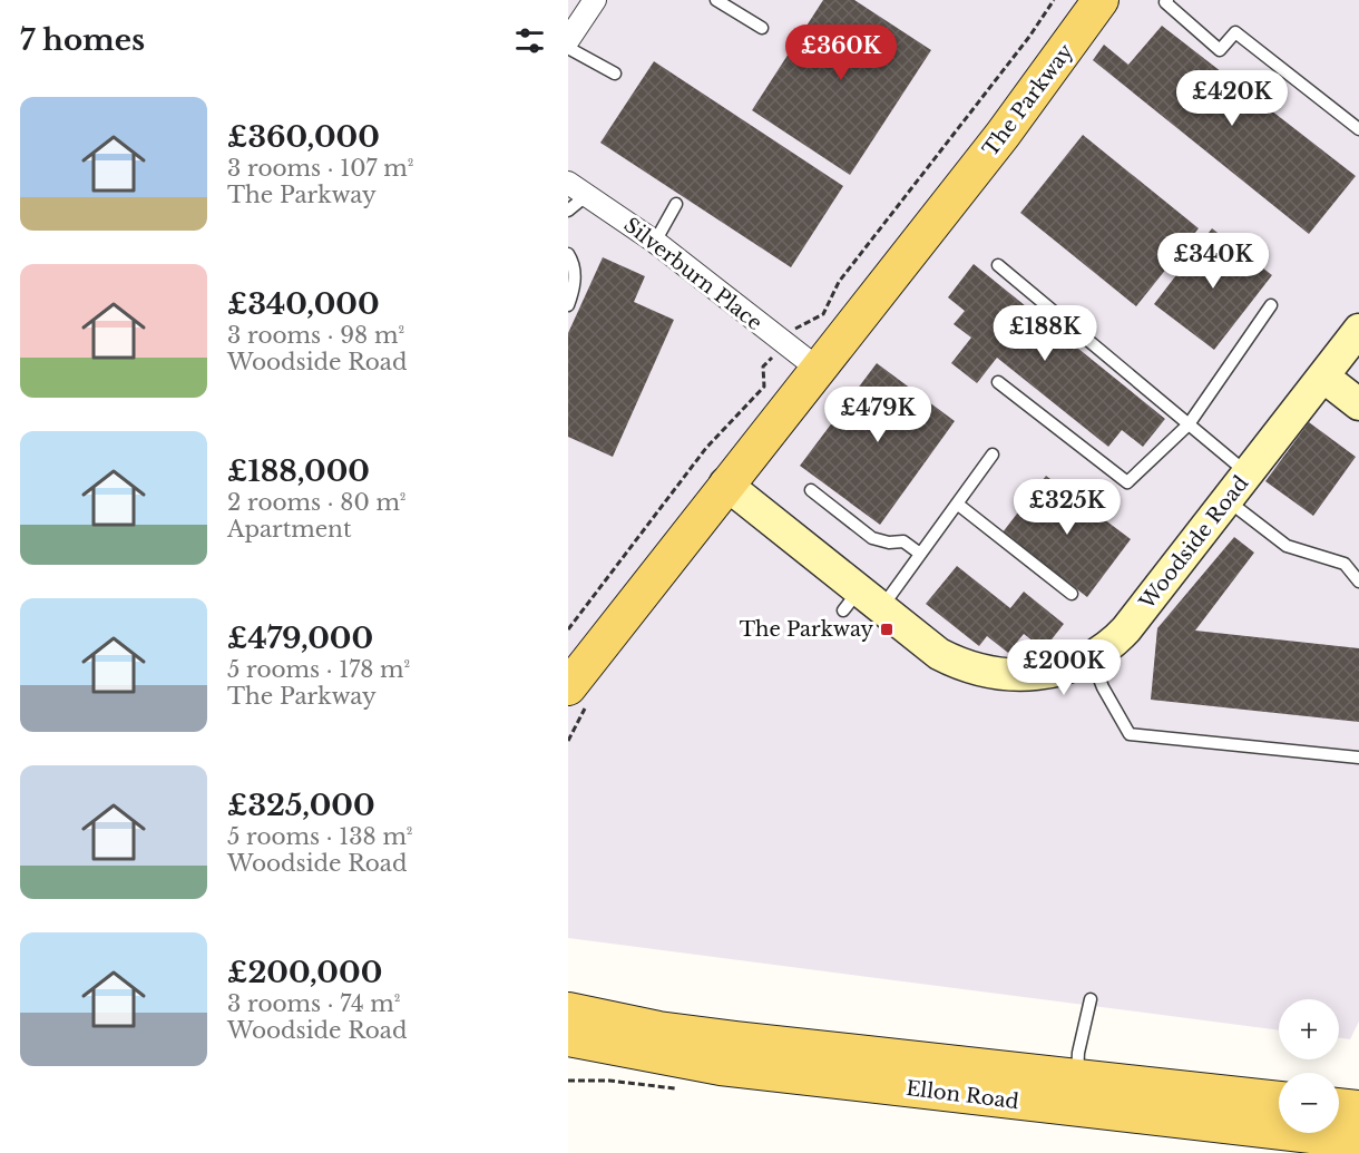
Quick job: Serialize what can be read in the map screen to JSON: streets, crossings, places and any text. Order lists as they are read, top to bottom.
{
  "streets": {
    "main road": ["The Parkway", "Ellon Road"],
    "street": ["Silverburn Place", "Woodside Road"]
  },
  "crossings": [
    ["The Parkway", "Silverburn Place"],
    ["The Parkway", "Woodside Road"]
  ],
  "places": {
    "transit": ["The Parkway"]
  },
  "page": {
    "heading": "7 homes",
    "price": [
      "£360K",
      "£420K",
      "£340K",
      "£188K",
      "£479K",
      "£325K",
      "£200K"
    ],
    "list": [
      {
        "name": "£360,000",
        "note": "3 rooms · 107 m² · The Parkway"
      },
      {
        "name": "£340,000",
        "note": "3 rooms · 98 m² · Woodside Road"
      },
      {
        "name": "£188,000",
        "note": "2 rooms · 80 m² · Apartment"
      },
      {
        "name": "£479,000",
        "note": "5 rooms · 178 m² · The Parkway"
      },
      {
        "name": "£325,000",
        "note": "5 rooms · 138 m² · Woodside Road"
      },
      {
        "name": "£200,000",
        "note": "3 rooms · 74 m² · Woodside Road"
      }
    ],
    "map_buttons": ["+", "−"]
  }
}
